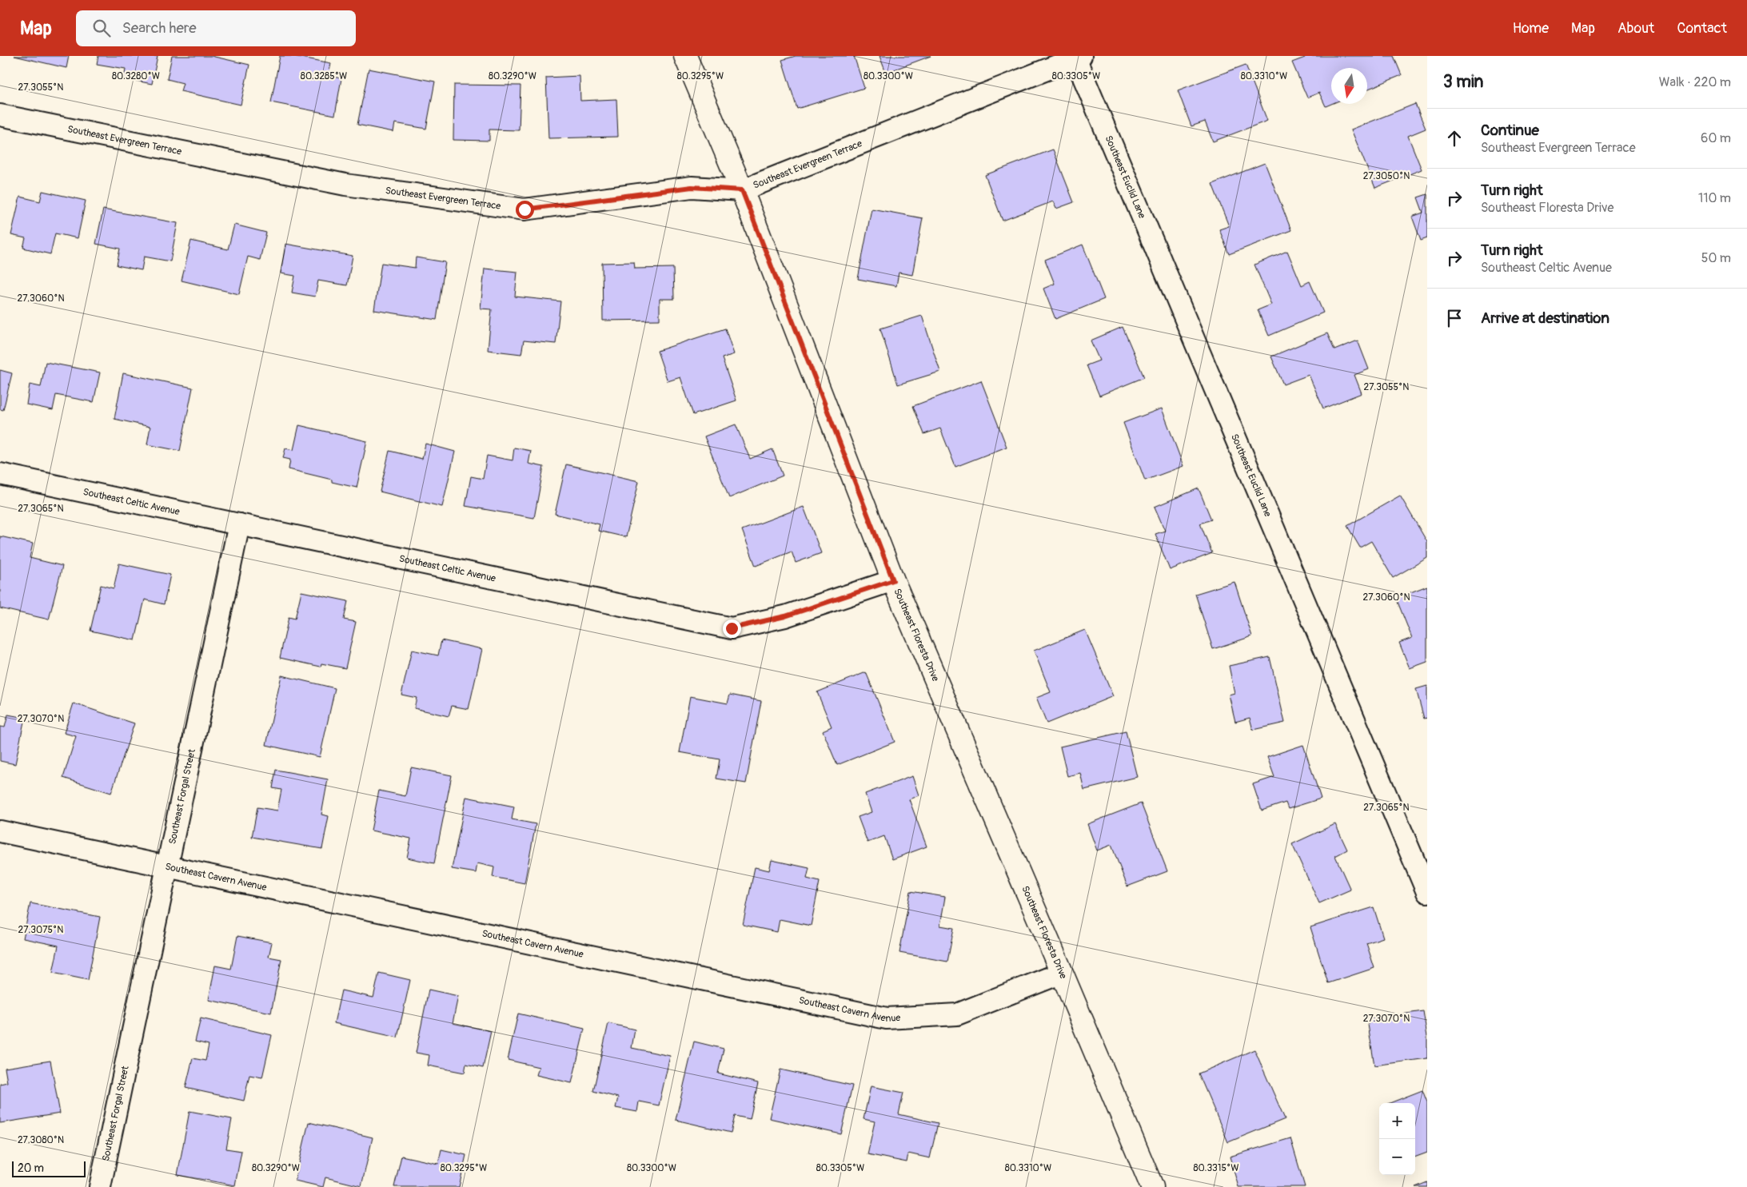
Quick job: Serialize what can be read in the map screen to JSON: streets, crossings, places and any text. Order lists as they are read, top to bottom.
{
  "streets": {
    "street": [
      "Southeast Evergreen Terrace",
      "Southeast Euclid Lane",
      "Southeast Celtic Avenue",
      "Southeast Floresta Drive",
      "Southeast Forgal Street",
      "Southeast Cavern Avenue"
    ]
  },
  "crossings": [
    ["Southeast Evergreen Terrace", "Southeast Euclid Lane"],
    ["Southeast Evergreen Terrace", "Southeast Floresta Drive"],
    ["Southeast Celtic Avenue", "Southeast Floresta Drive"],
    ["Southeast Celtic Avenue", "Southeast Forgal Street"],
    ["Southeast Floresta Drive", "Southeast Cavern Avenue"],
    ["Southeast Forgal Street", "Southeast Cavern Avenue"]
  ],
  "scale_bar": "20 m",
  "north": "bottom",
  "page": {
    "header": "Map",
    "search": "Search here",
    "nav": [
      "Home",
      "Map",
      "About",
      "Contact"
    ],
    "heading": ["3 min", "Walk · 220 m"],
    "list": [
      ["Continue", "Southeast Evergreen Terrace", "60 m"],
      ["Turn right", "Southeast Floresta Drive", "110 m"],
      ["Turn right", "Southeast Celtic Avenue", "50 m"],
      "Arrive at destination"
    ],
    "map_buttons": ["+", "−"],
    "scale": "20 m"
  },
  "coordinates": [
    "80.3280°W",
    "80.3285°W",
    "80.3290°W",
    "80.3295°W",
    "80.3300°W",
    "80.3305°W",
    "80.3310°W",
    "27.3055°N",
    "27.3050°N",
    "27.3060°N",
    "27.3065°N",
    "27.3070°N",
    "27.3075°N",
    "27.3080°N",
    "80.3315°W"
  ]
}
